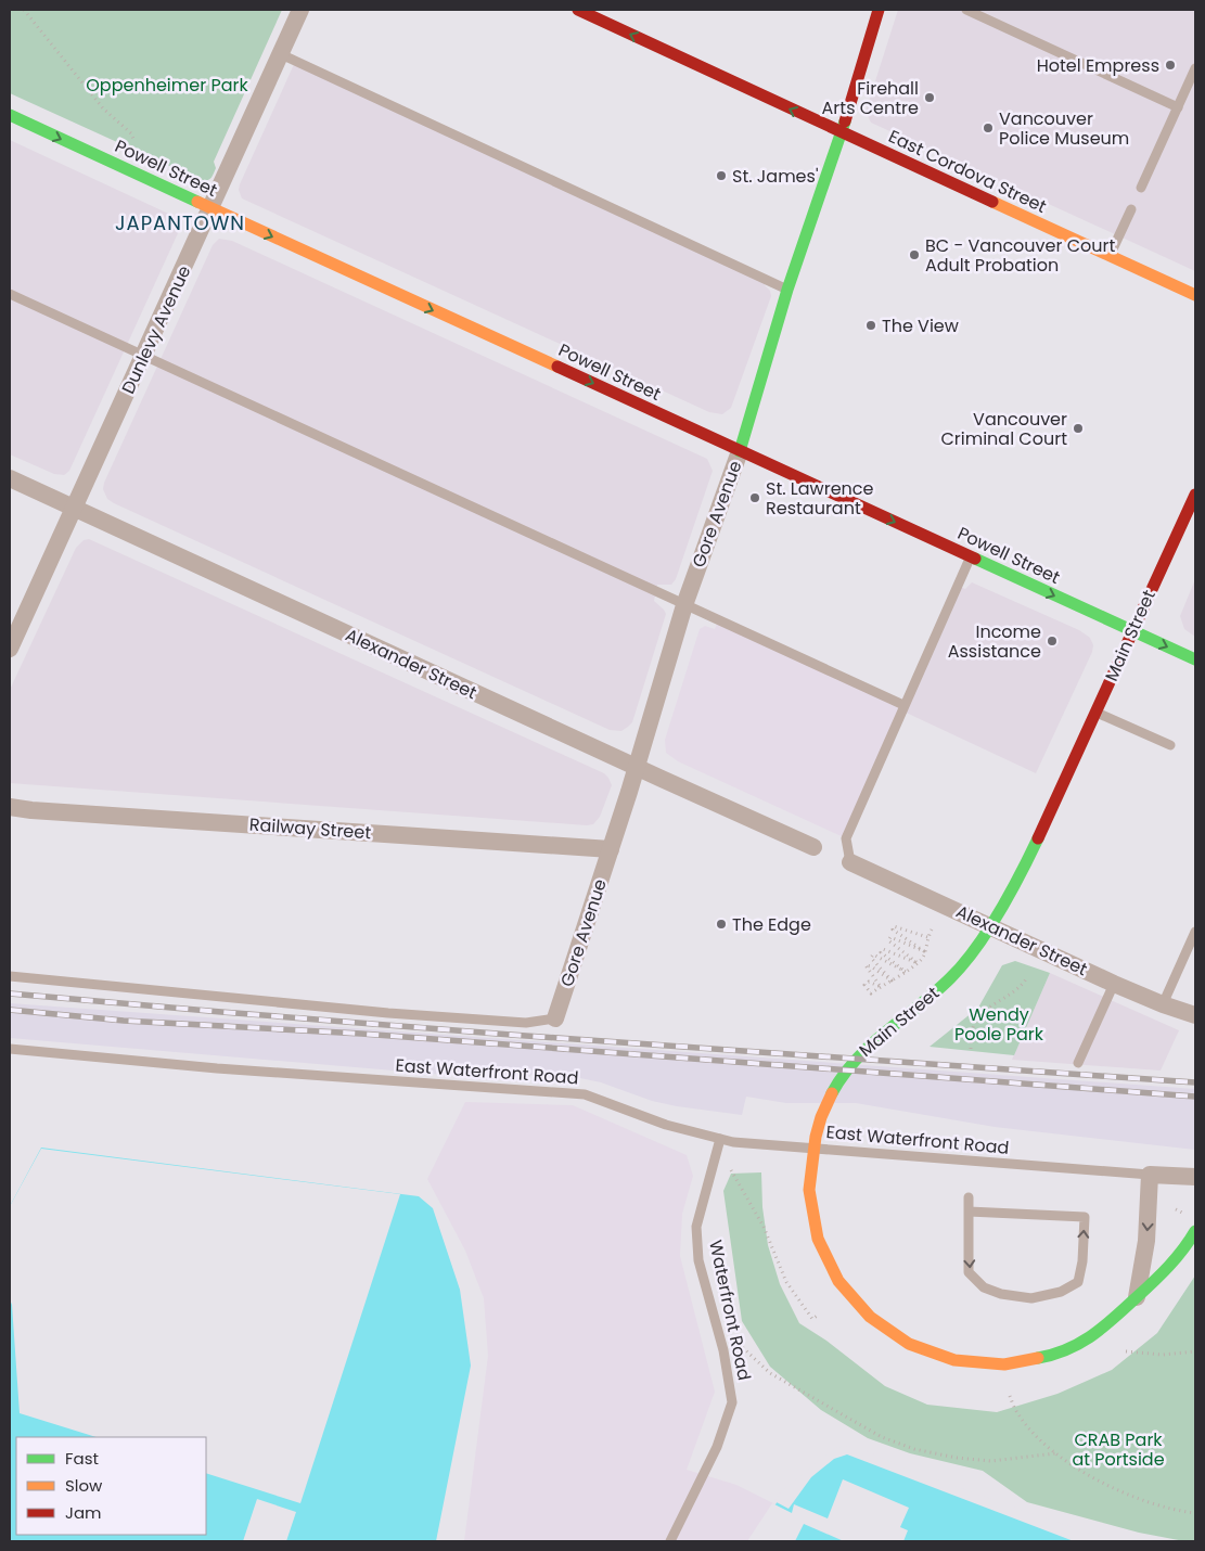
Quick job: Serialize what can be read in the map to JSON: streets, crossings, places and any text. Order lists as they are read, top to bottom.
{
  "streets": {
    "main road": [
      "Powell Street",
      "East Cordova Street",
      "Gore Avenue",
      "Main Street"
    ],
    "street": ["Dunlevy Avenue", "Alexander Street", "Railway Street"],
    "lane": ["East Waterfront Road", "Waterfront Road"]
  },
  "crossings": [
    ["Powell Street", "Dunlevy Avenue"],
    ["Powell Street", "Gore Avenue"],
    ["Powell Street", "Main Street"],
    ["East Cordova Street", "Gore Avenue"],
    ["Dunlevy Avenue", "Alexander Street"],
    ["Gore Avenue", "Alexander Street"],
    ["Gore Avenue", "Railway Street"],
    ["Main Street", "Alexander Street"],
    ["East Waterfront Road", "Waterfront Road"]
  ],
  "one_way": ["Powell Street", "East Cordova Street"],
  "districts": ["JAPANTOWN"],
  "parks": ["Oppenheimer Park", "Wendy Poole Park", "CRAB Park at Portside"],
  "places": [
    "Hotel Empress",
    "Firehall Arts Centre",
    "Vancouver Police Museum",
    "St. James'",
    "BC - Vancouver Court Adult Probation",
    "The View",
    "Vancouver Criminal Court",
    "St. Lawrence Restaurant",
    "Income Assistance",
    "The Edge"
  ],
  "legend": ["Fast", "Slow", "Jam"]
}
